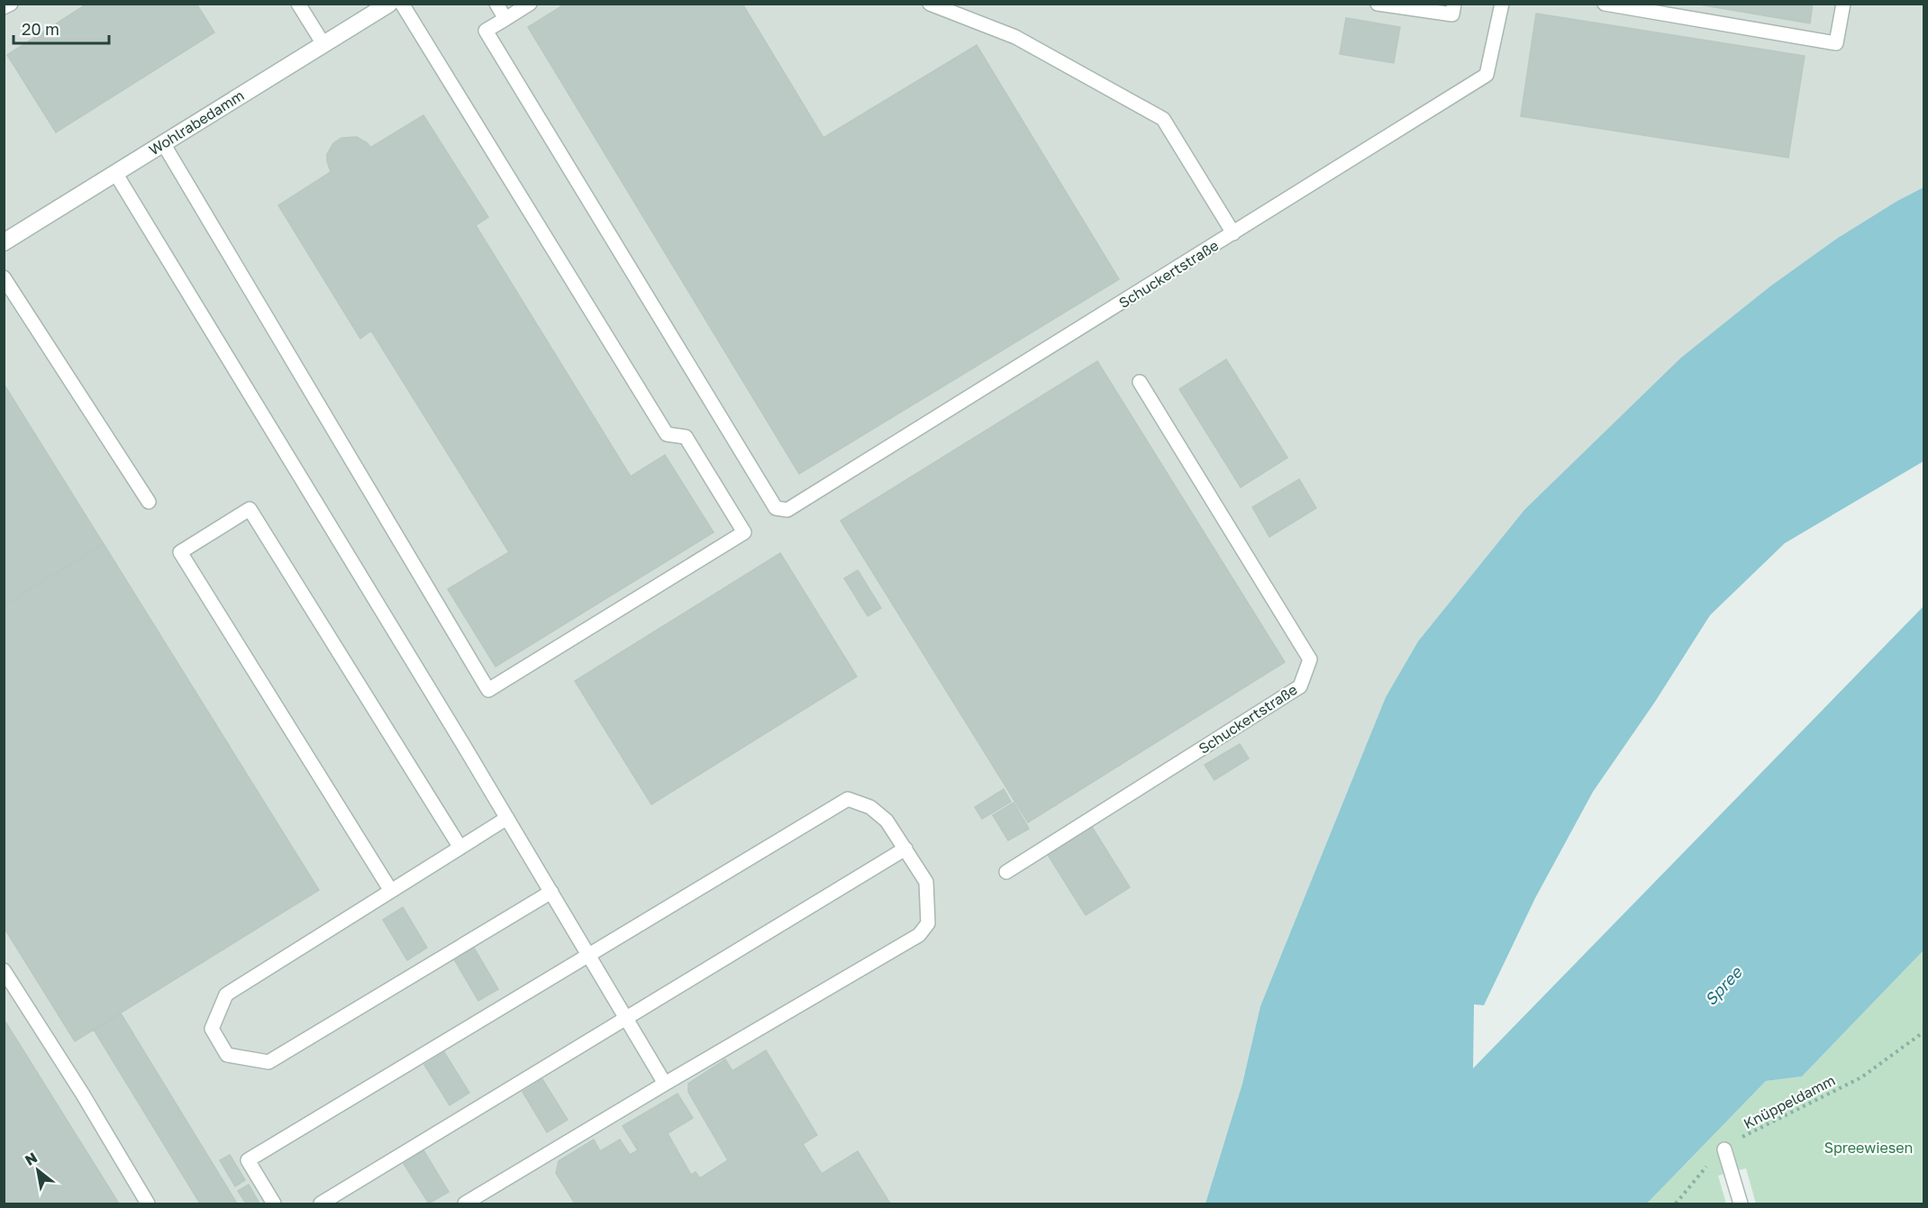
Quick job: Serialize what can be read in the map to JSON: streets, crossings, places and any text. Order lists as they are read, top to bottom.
{
  "streets": {
    "street": ["Wohlrabedamm"],
    "lane": ["Schuckertstraße"],
    "path": ["Knüppeldamm"]
  },
  "water": ["Spree"],
  "parks": ["Spreewiesen"],
  "scale_bar": "20 m",
  "north": "top left"
}
